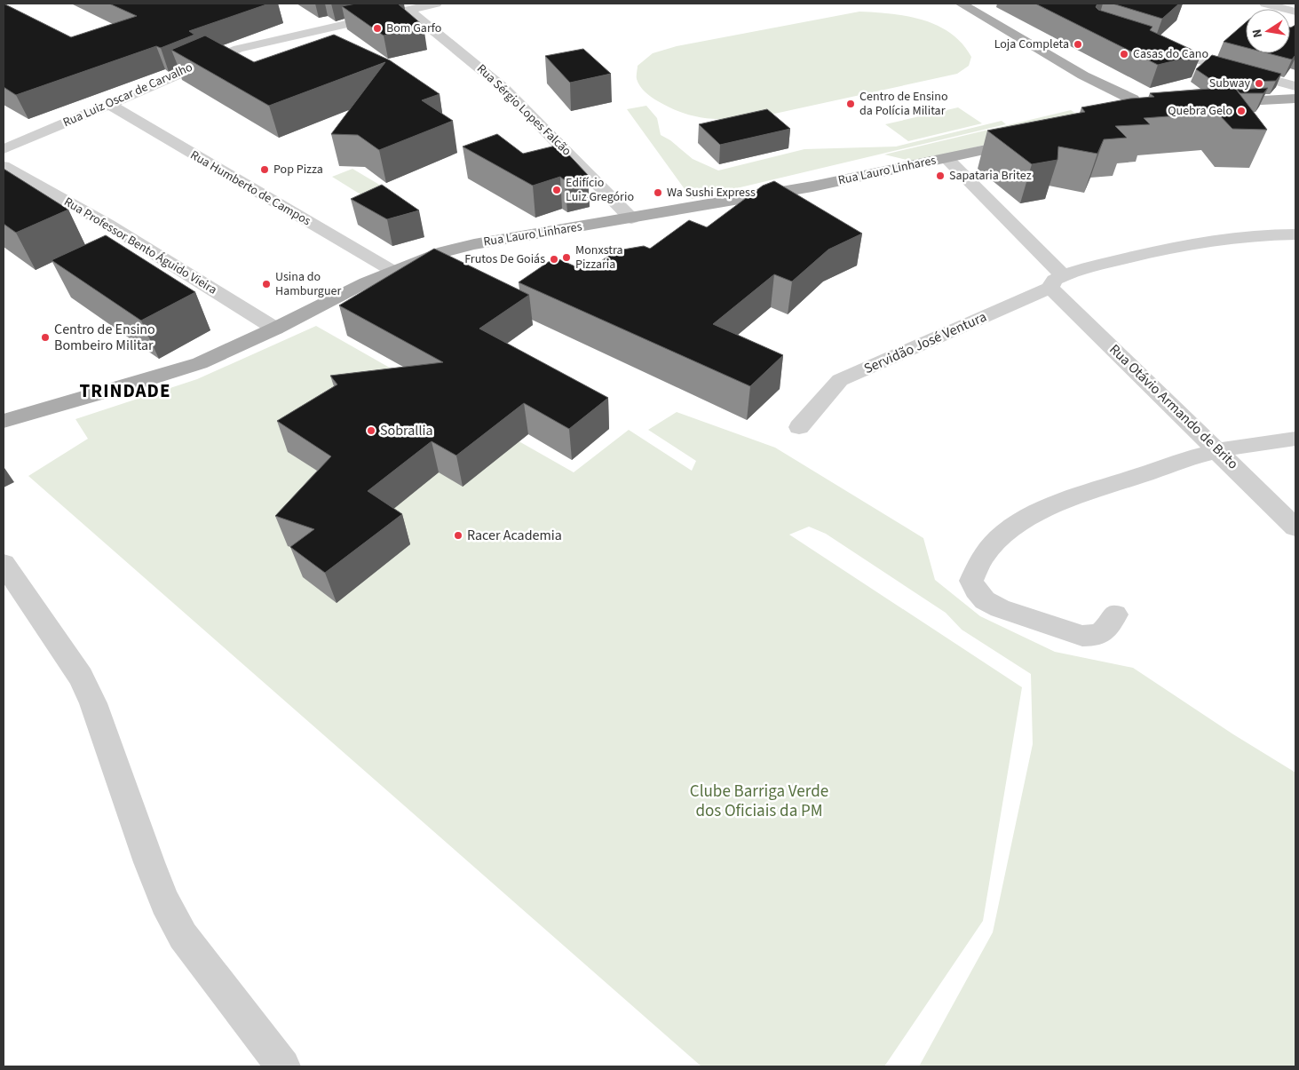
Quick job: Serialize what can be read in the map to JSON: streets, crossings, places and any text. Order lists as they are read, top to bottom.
{
  "streets": {
    "main road": ["Rua Lauro Linhares"],
    "street": [
      "Rua Luiz Oscar de Carvalho",
      "Rua Sérgio Lopes Falcão",
      "Rua Humberto de Campos",
      "Rua Professor Bento Águido Vieira",
      "Servidão José Ventura",
      "Rua Otávio Armando de Brito"
    ]
  },
  "crossings": [
    ["Rua Luiz Oscar de Carvalho", "Rua Sérgio Lopes Falcão"],
    ["Rua Luiz Oscar de Carvalho", "Rua Humberto de Campos"],
    ["Rua Sérgio Lopes Falcão", "Rua Lauro Linhares"],
    ["Rua Lauro Linhares", "Rua Humberto de Campos"],
    ["Rua Lauro Linhares", "Rua Professor Bento Águido Vieira"],
    ["Servidão José Ventura", "Rua Otávio Armando de Brito"]
  ],
  "districts": ["TRINDADE"],
  "parks": ["Clube Barriga Verde dos Oficiais da PM"],
  "places": [
    "Bom Garfo",
    "Loja Completa",
    "Casas do Cano",
    "Subway",
    "Centro de Ensino da Polícia Militar",
    "Quebra Gelo",
    "Pop Pizza",
    "Sapataria Britez",
    "Edifício Luiz Gregório",
    "Wa Sushi Express",
    "Monxstra Pizzaria",
    "Frutos De Goiás",
    "Usina do Hamburguer",
    "Centro de Ensino Bombeiro Militar",
    "Sobrallia",
    "Racer Academia"
  ],
  "north": "left"
}
